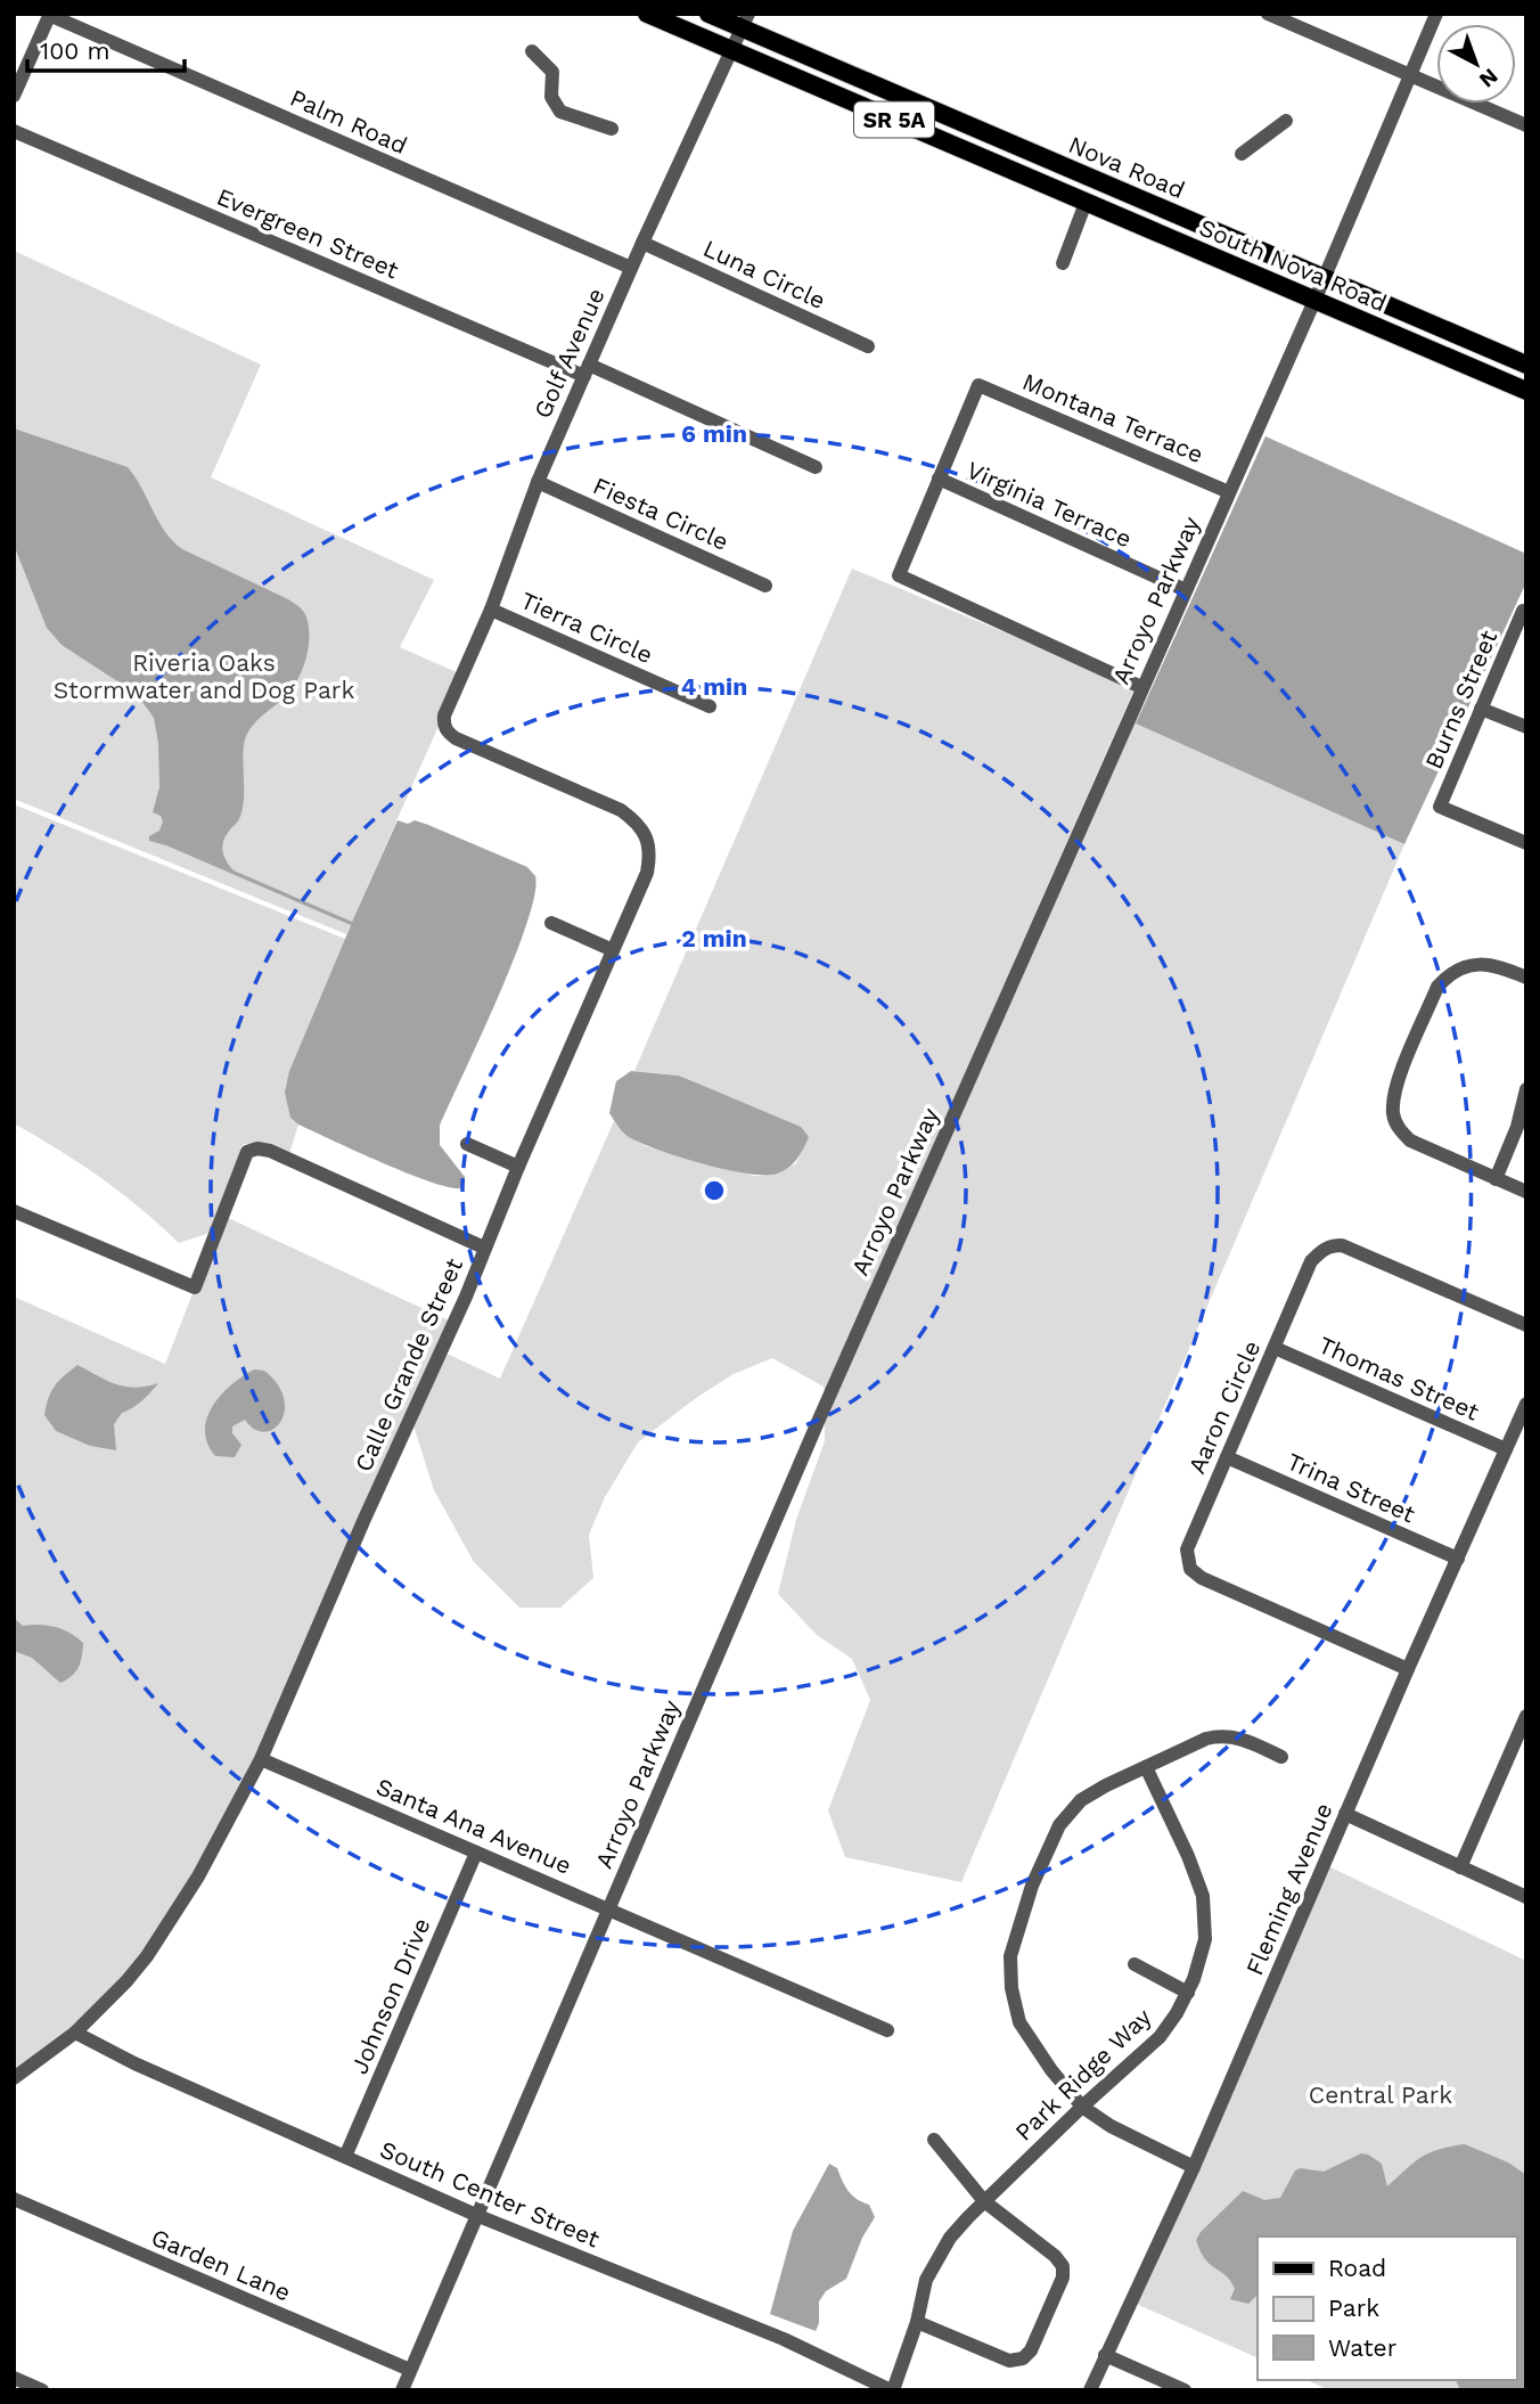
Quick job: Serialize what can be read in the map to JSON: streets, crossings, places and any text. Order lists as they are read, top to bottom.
{
  "streets": {
    "main road": ["SR 5A", "Nova Road", "South Nova Road"],
    "street": [
      "Palm Road",
      "Evergreen Street",
      "Luna Circle",
      "Golf Avenue",
      "Montana Terrace",
      "Virginia Terrace",
      "Fiesta Circle",
      "Arroyo Parkway",
      "Tierra Circle",
      "Burns Street",
      "Calle Grande Street",
      "Thomas Street",
      "Aaron Circle",
      "Trina Street",
      "Santa Ana Avenue",
      "Fleming Avenue",
      "Johnson Drive",
      "Park Ridge Way",
      "South Center Street",
      "Garden Lane"
    ]
  },
  "crossings": [
    ["SR 5A", "South Nova Road"],
    ["SR 5A", "Golf Avenue"],
    ["Palm Road", "Golf Avenue"],
    ["Nova Road", "Golf Avenue"],
    ["Nova Road", "Arroyo Parkway"],
    ["Evergreen Street", "Golf Avenue"],
    ["South Nova Road", "Golf Avenue"],
    ["South Nova Road", "Arroyo Parkway"],
    ["Luna Circle", "Golf Avenue"],
    ["Golf Avenue", "Fiesta Circle"],
    ["Golf Avenue", "Tierra Circle"],
    ["Golf Avenue", "Calle Grande Street"],
    ["Montana Terrace", "Virginia Terrace"],
    ["Montana Terrace", "Arroyo Parkway"],
    ["Virginia Terrace", "Arroyo Parkway"],
    ["Arroyo Parkway", "Santa Ana Avenue"],
    ["Arroyo Parkway", "South Center Street"],
    ["Arroyo Parkway", "Garden Lane"],
    ["Calle Grande Street", "Santa Ana Avenue"],
    ["Calle Grande Street", "South Center Street"],
    ["Thomas Street", "Aaron Circle"],
    ["Thomas Street", "Fleming Avenue"],
    ["Aaron Circle", "Trina Street"],
    ["Aaron Circle", "Fleming Avenue"],
    ["Trina Street", "Fleming Avenue"],
    ["Santa Ana Avenue", "Johnson Drive"],
    ["Johnson Drive", "South Center Street"],
    ["Park Ridge Way", "South Center Street"]
  ],
  "parks": ["Riveria Oaks Stormwater and Dog Park", "Central Park"],
  "legend": ["Road", "Park", "Water"],
  "scale_bar": "100 m",
  "north": "bottom right",
  "rings": ["6 min", "4 min", "2 min"]
}
